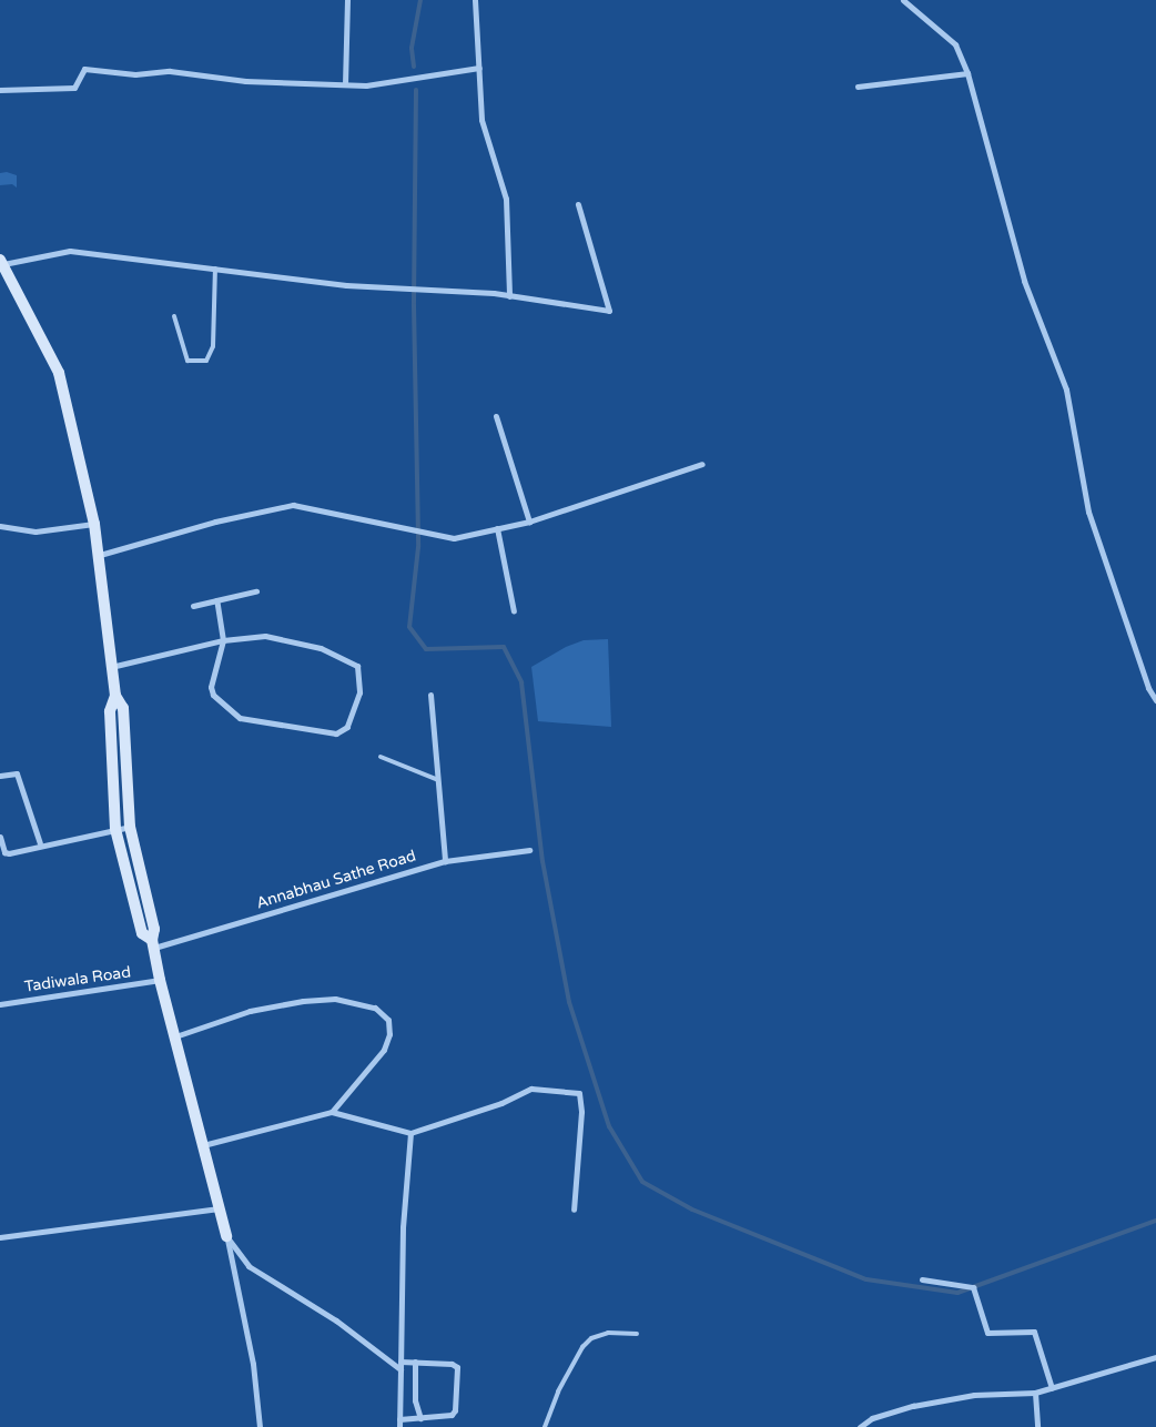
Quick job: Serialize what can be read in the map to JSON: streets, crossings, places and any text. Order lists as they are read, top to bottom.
{
  "streets": {
    "street": ["Annabhau Sathe Road", "Tadiwala Road"]
  }
}
